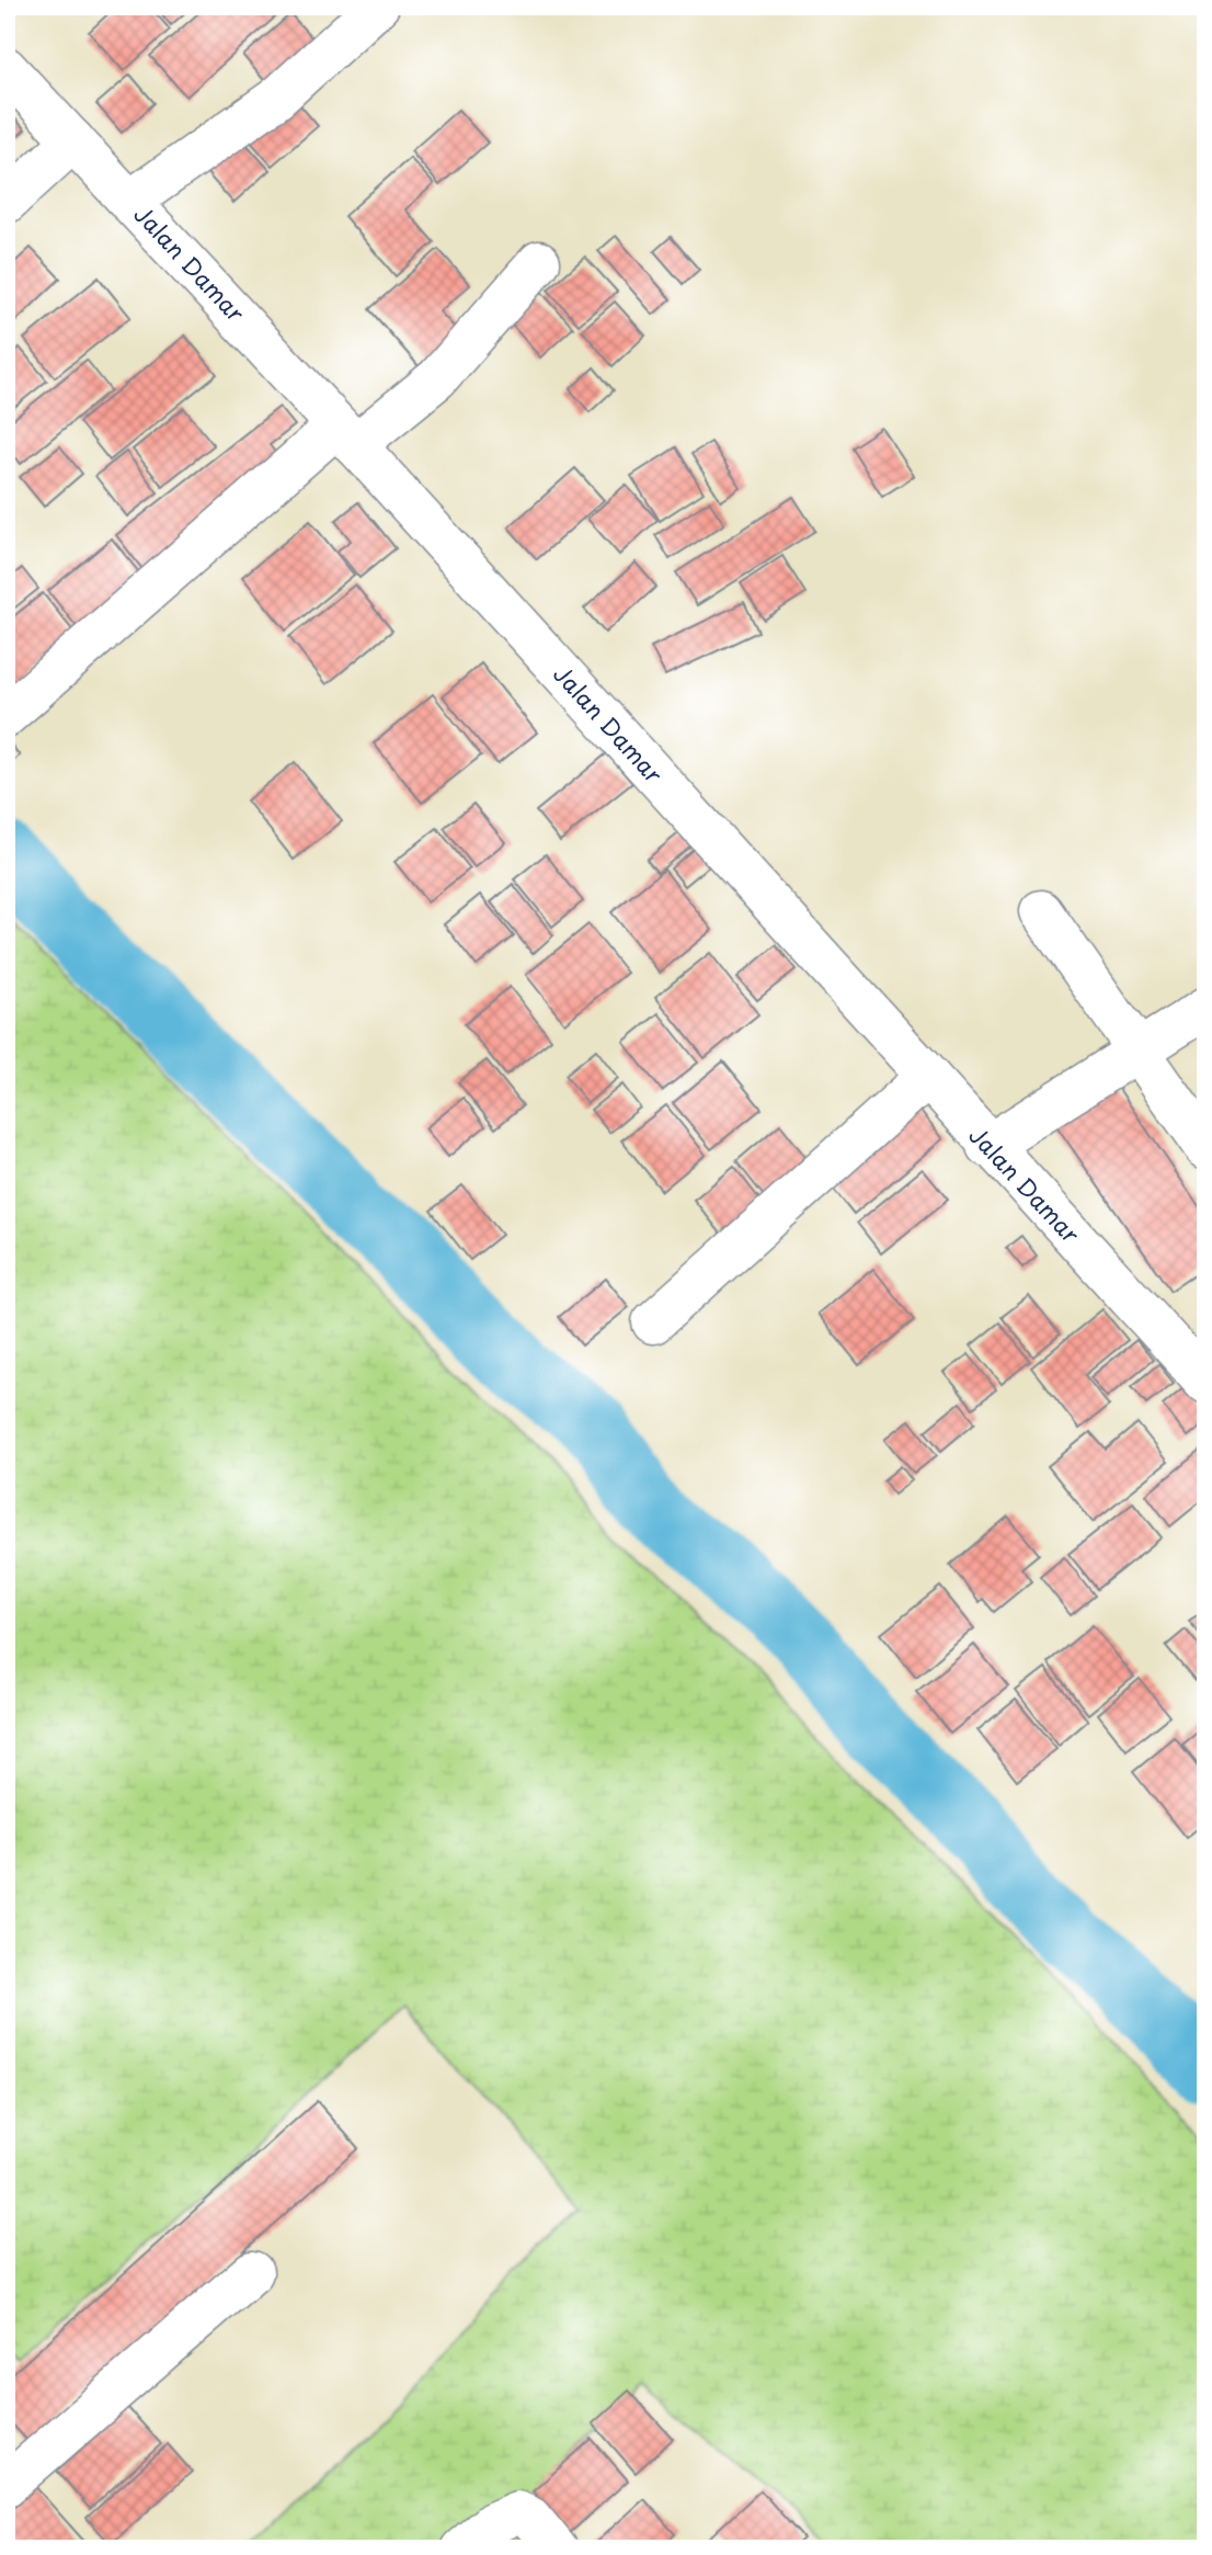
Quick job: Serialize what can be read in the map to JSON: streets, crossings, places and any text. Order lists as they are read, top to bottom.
{
  "streets": {
    "street": ["Jalan Damar"]
  }
}
